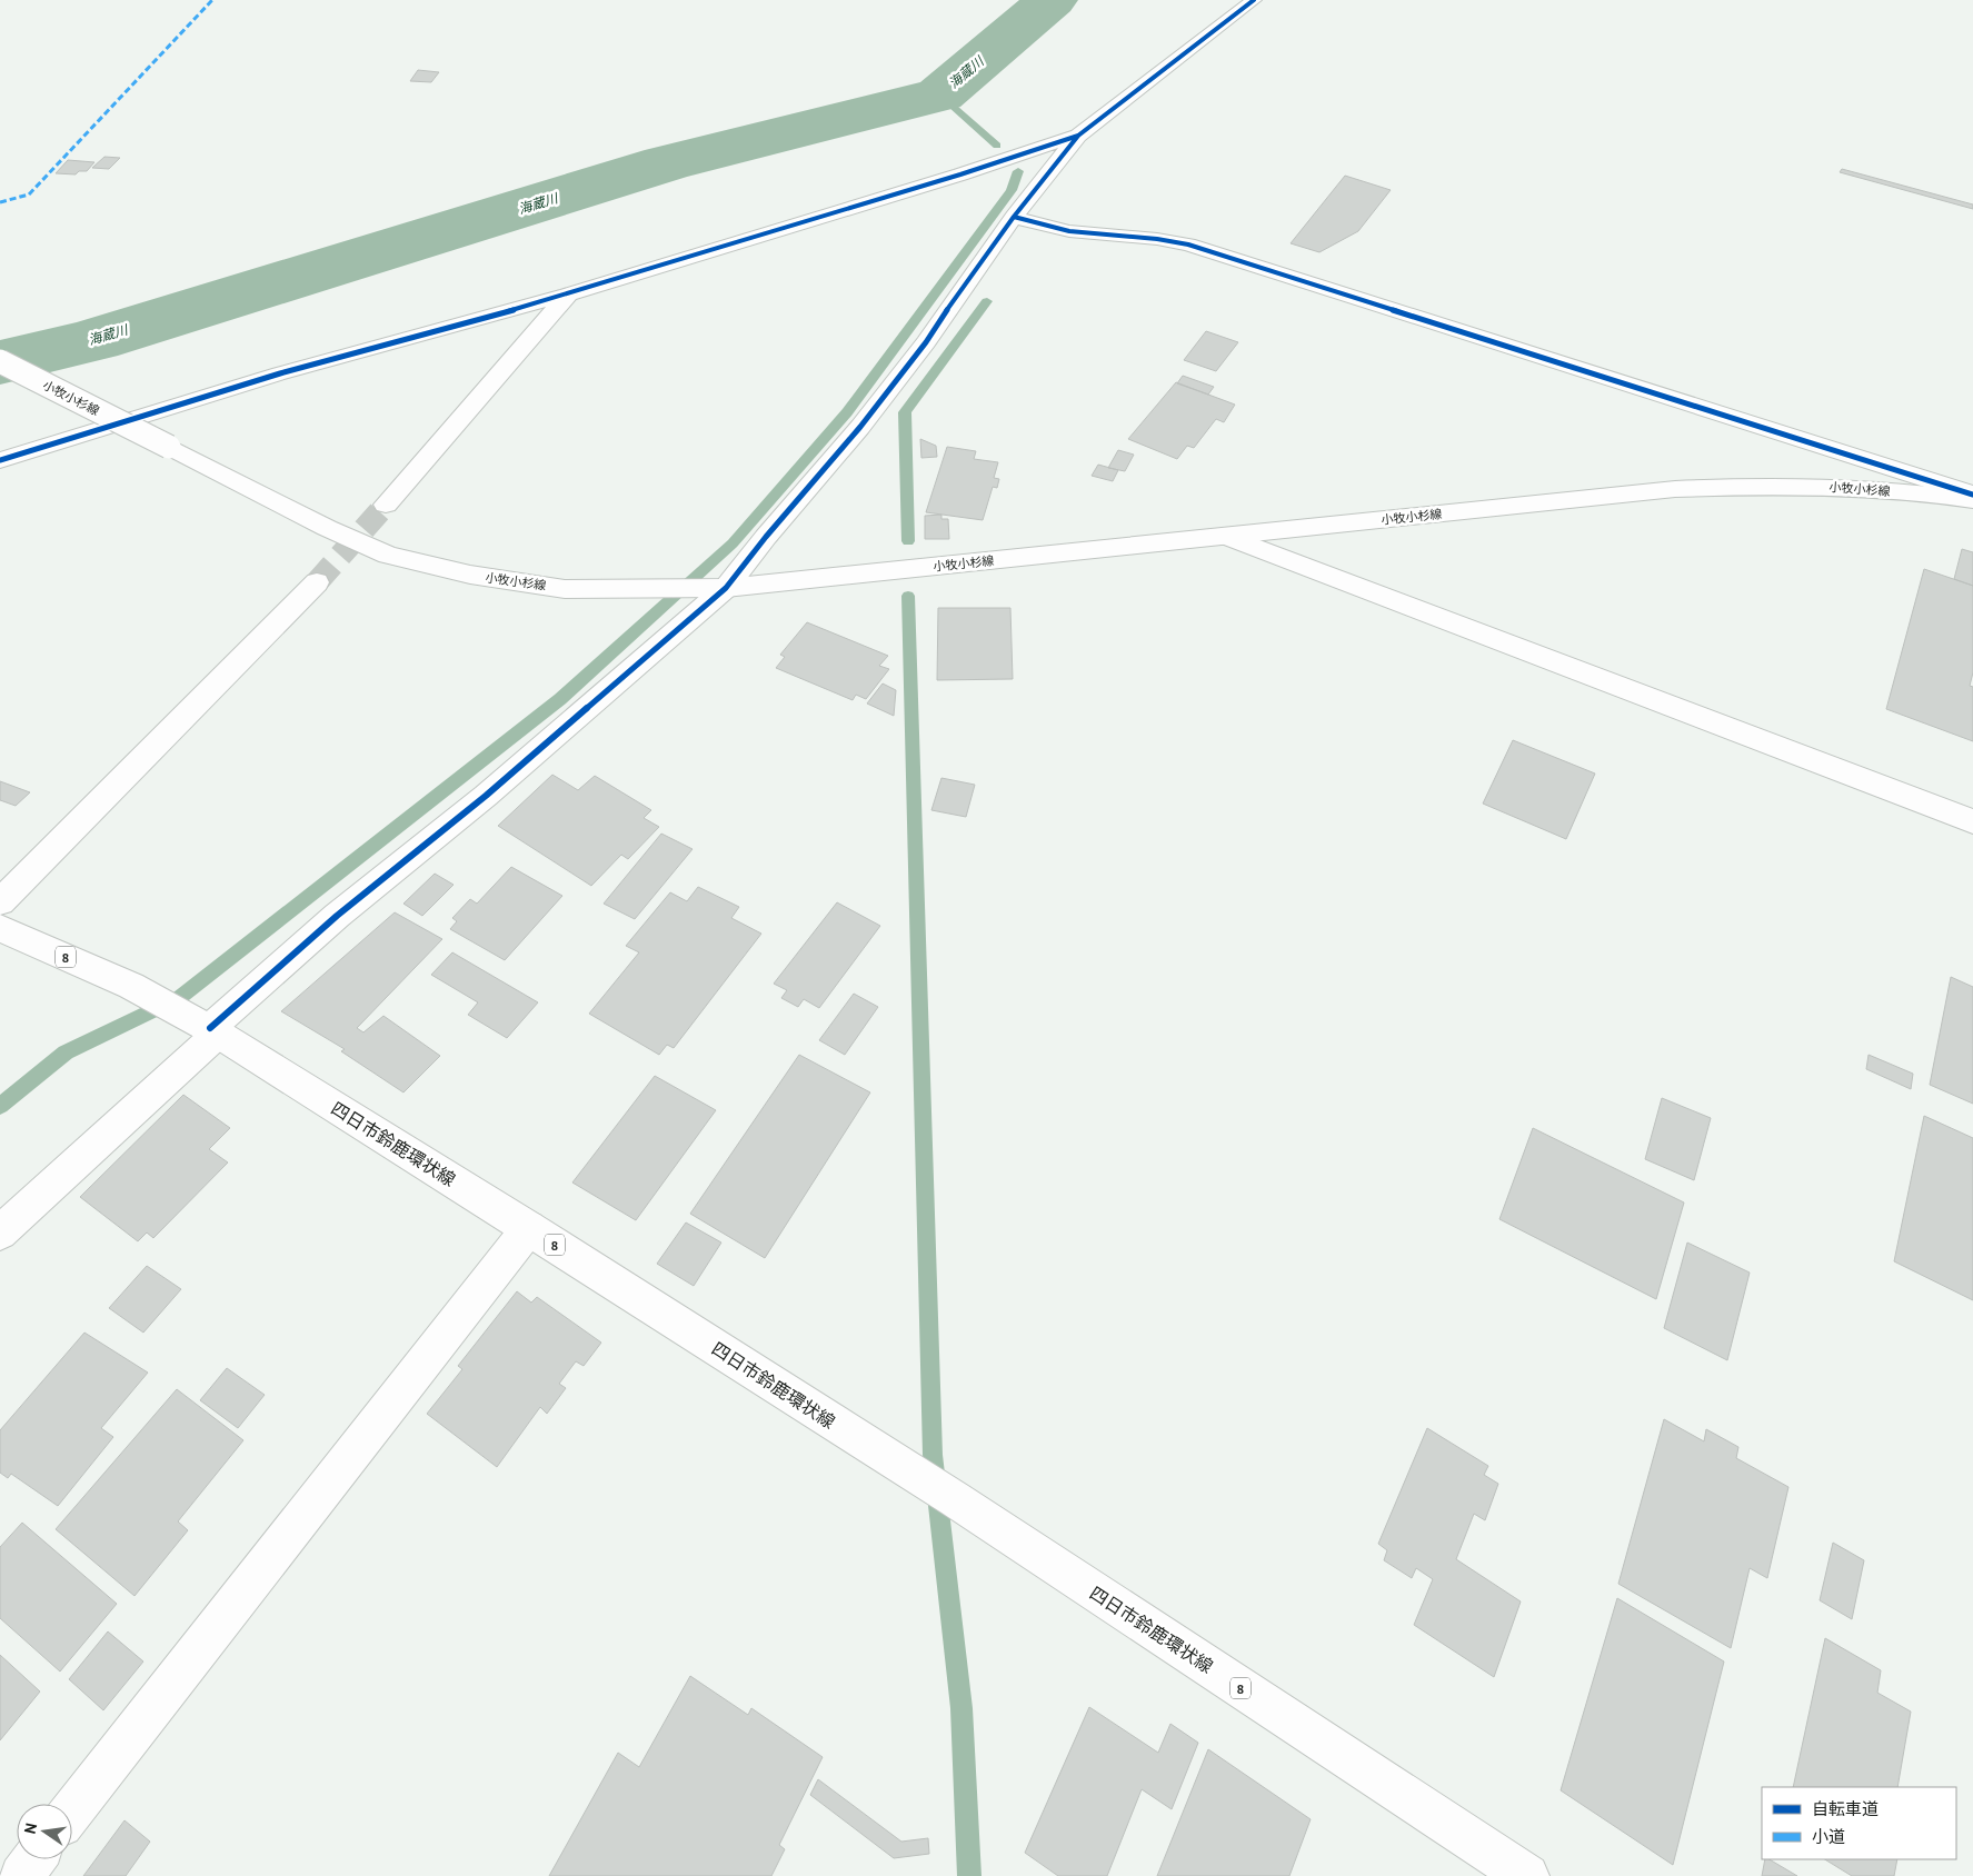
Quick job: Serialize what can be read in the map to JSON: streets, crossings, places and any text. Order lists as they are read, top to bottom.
{
  "streets": {
    "street": ["小牧小杉線", "8", "四日市鈴鹿環状線"]
  },
  "water": ["海蔵川"],
  "legend": ["自転車道", "小道"],
  "north": "left"
}
